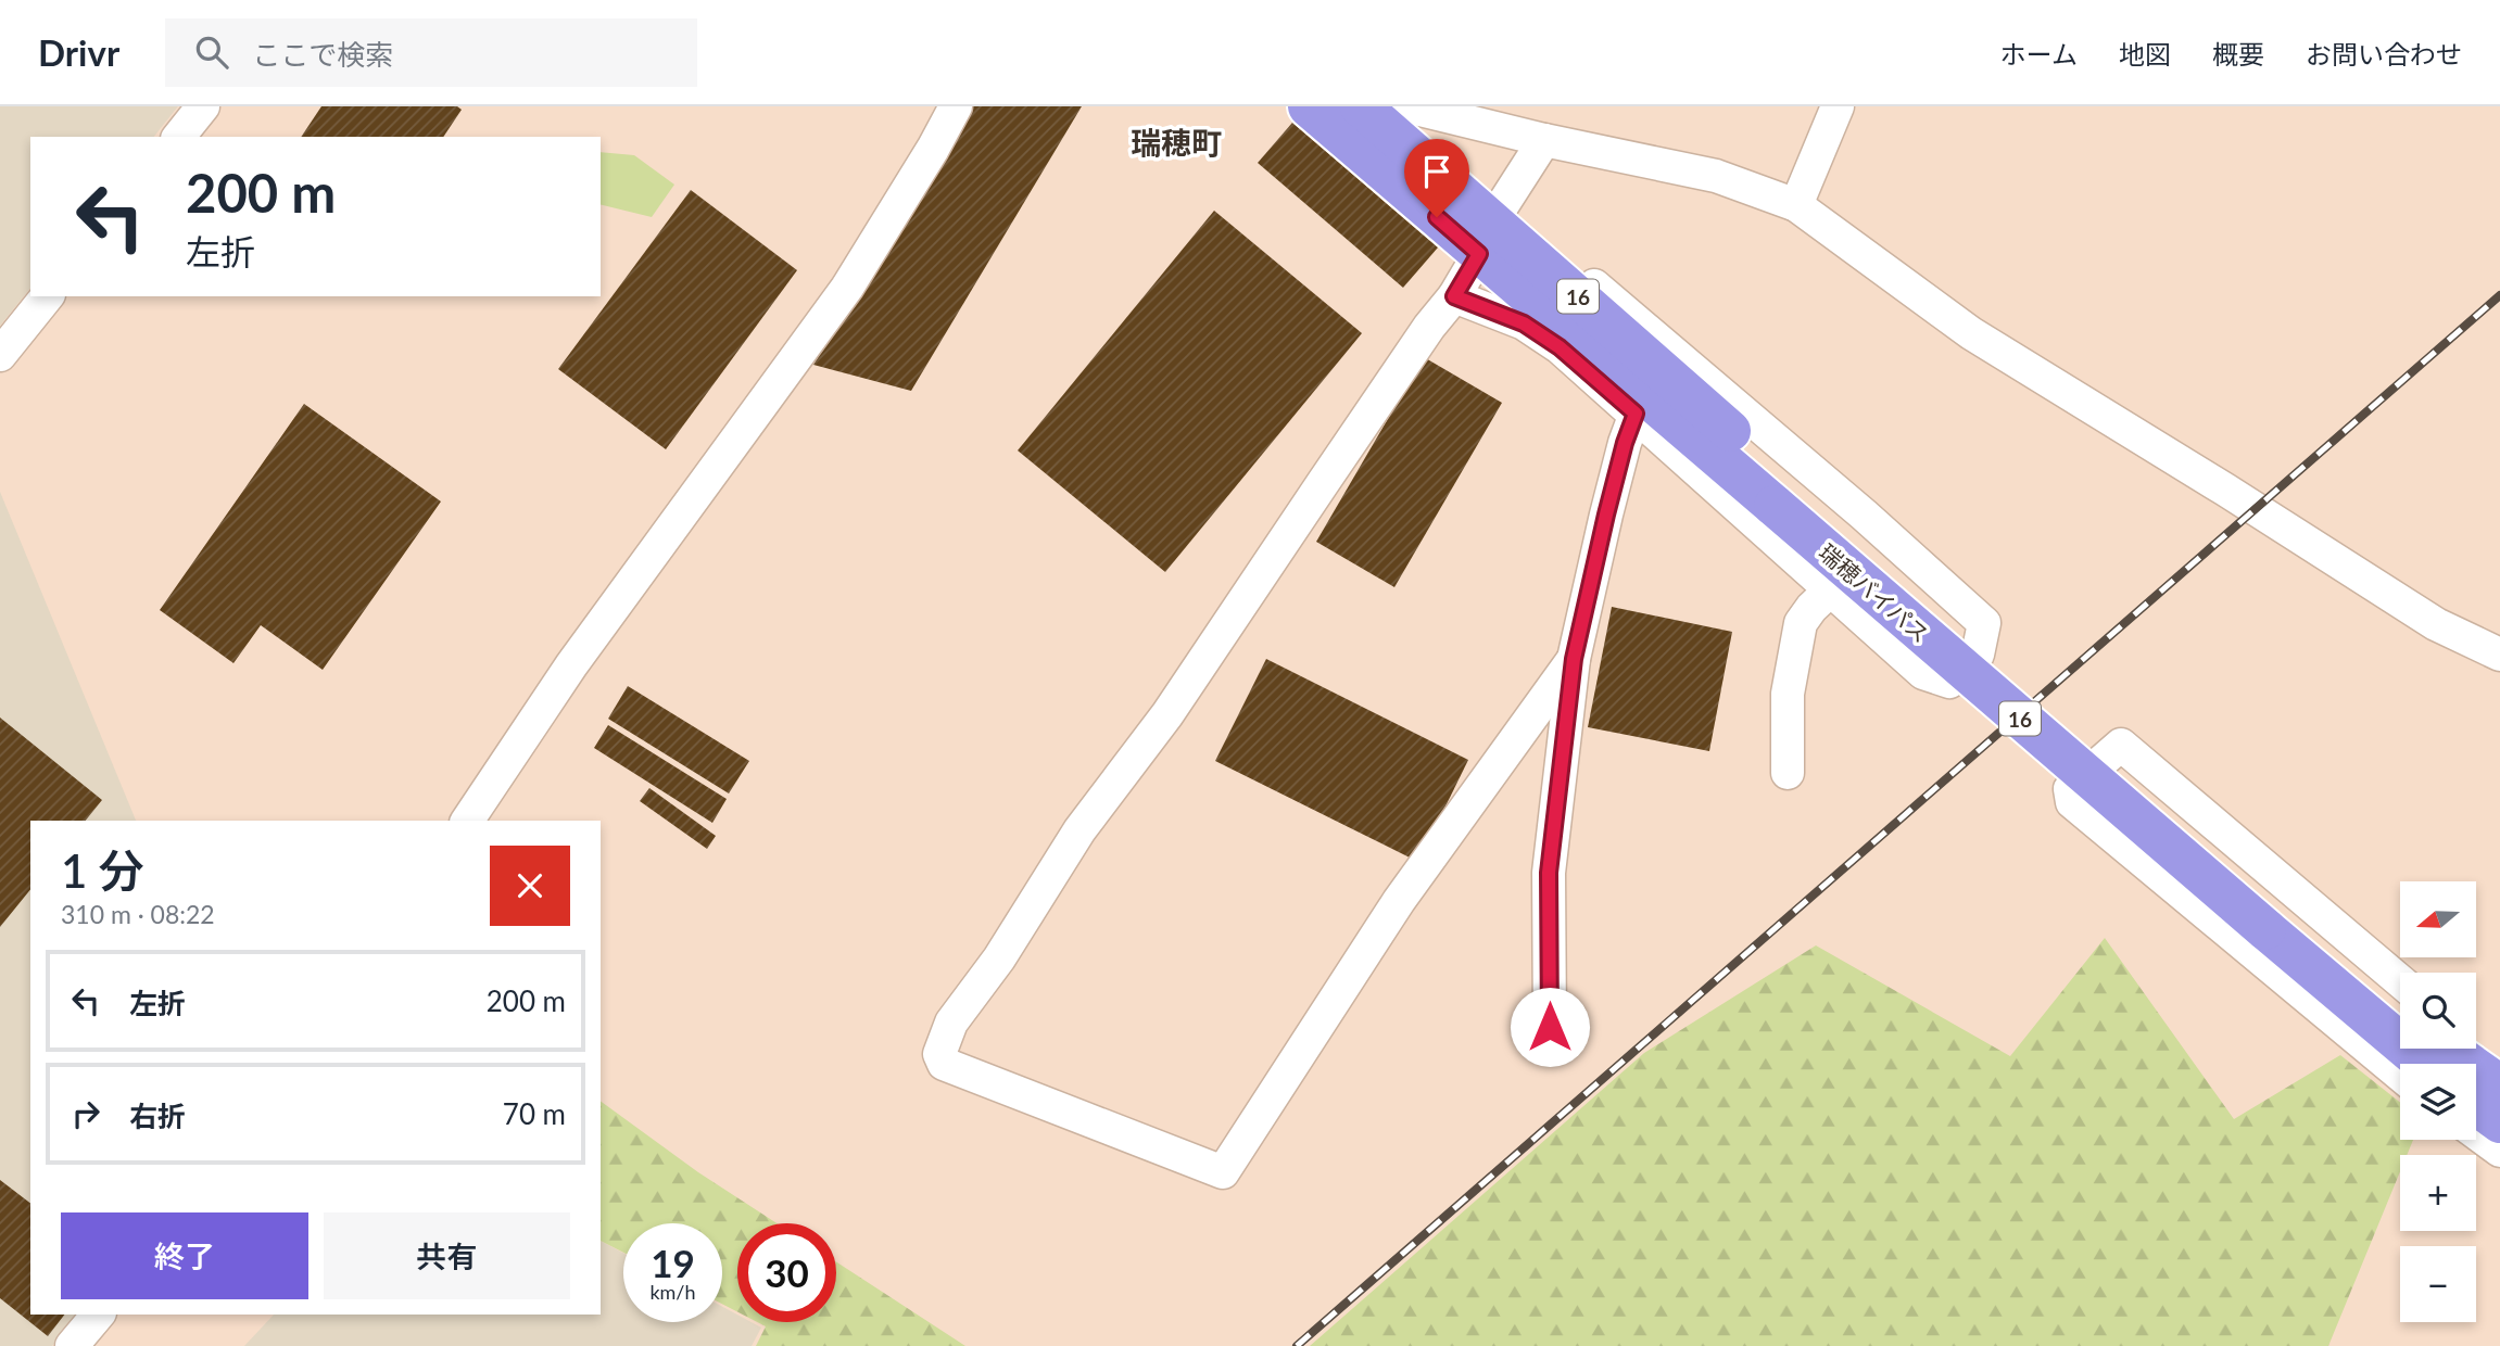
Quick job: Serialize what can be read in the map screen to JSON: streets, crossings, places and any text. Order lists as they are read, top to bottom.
{
  "streets": {
    "highway": ["16", "瑞穂バイパス"]
  },
  "districts": ["瑞穂町"],
  "north": "left",
  "page": {
    "header": "Drivr",
    "search": "ここで検索",
    "nav": [
      "ホーム",
      "地図",
      "概要",
      "お問い合わせ"
    ],
    "turn": ["200 m", "左折"],
    "heading": ["1 分", "310 m · 08:22"],
    "map_buttons": ["+", "−"],
    "list": [
      {
        "name": "左折",
        "value": "200 m"
      },
      {
        "name": "右折",
        "value": "70 m"
      }
    ],
    "buttons": ["終了", "共有"],
    "speed": "19 km/h",
    "limit": "30"
  }
}
